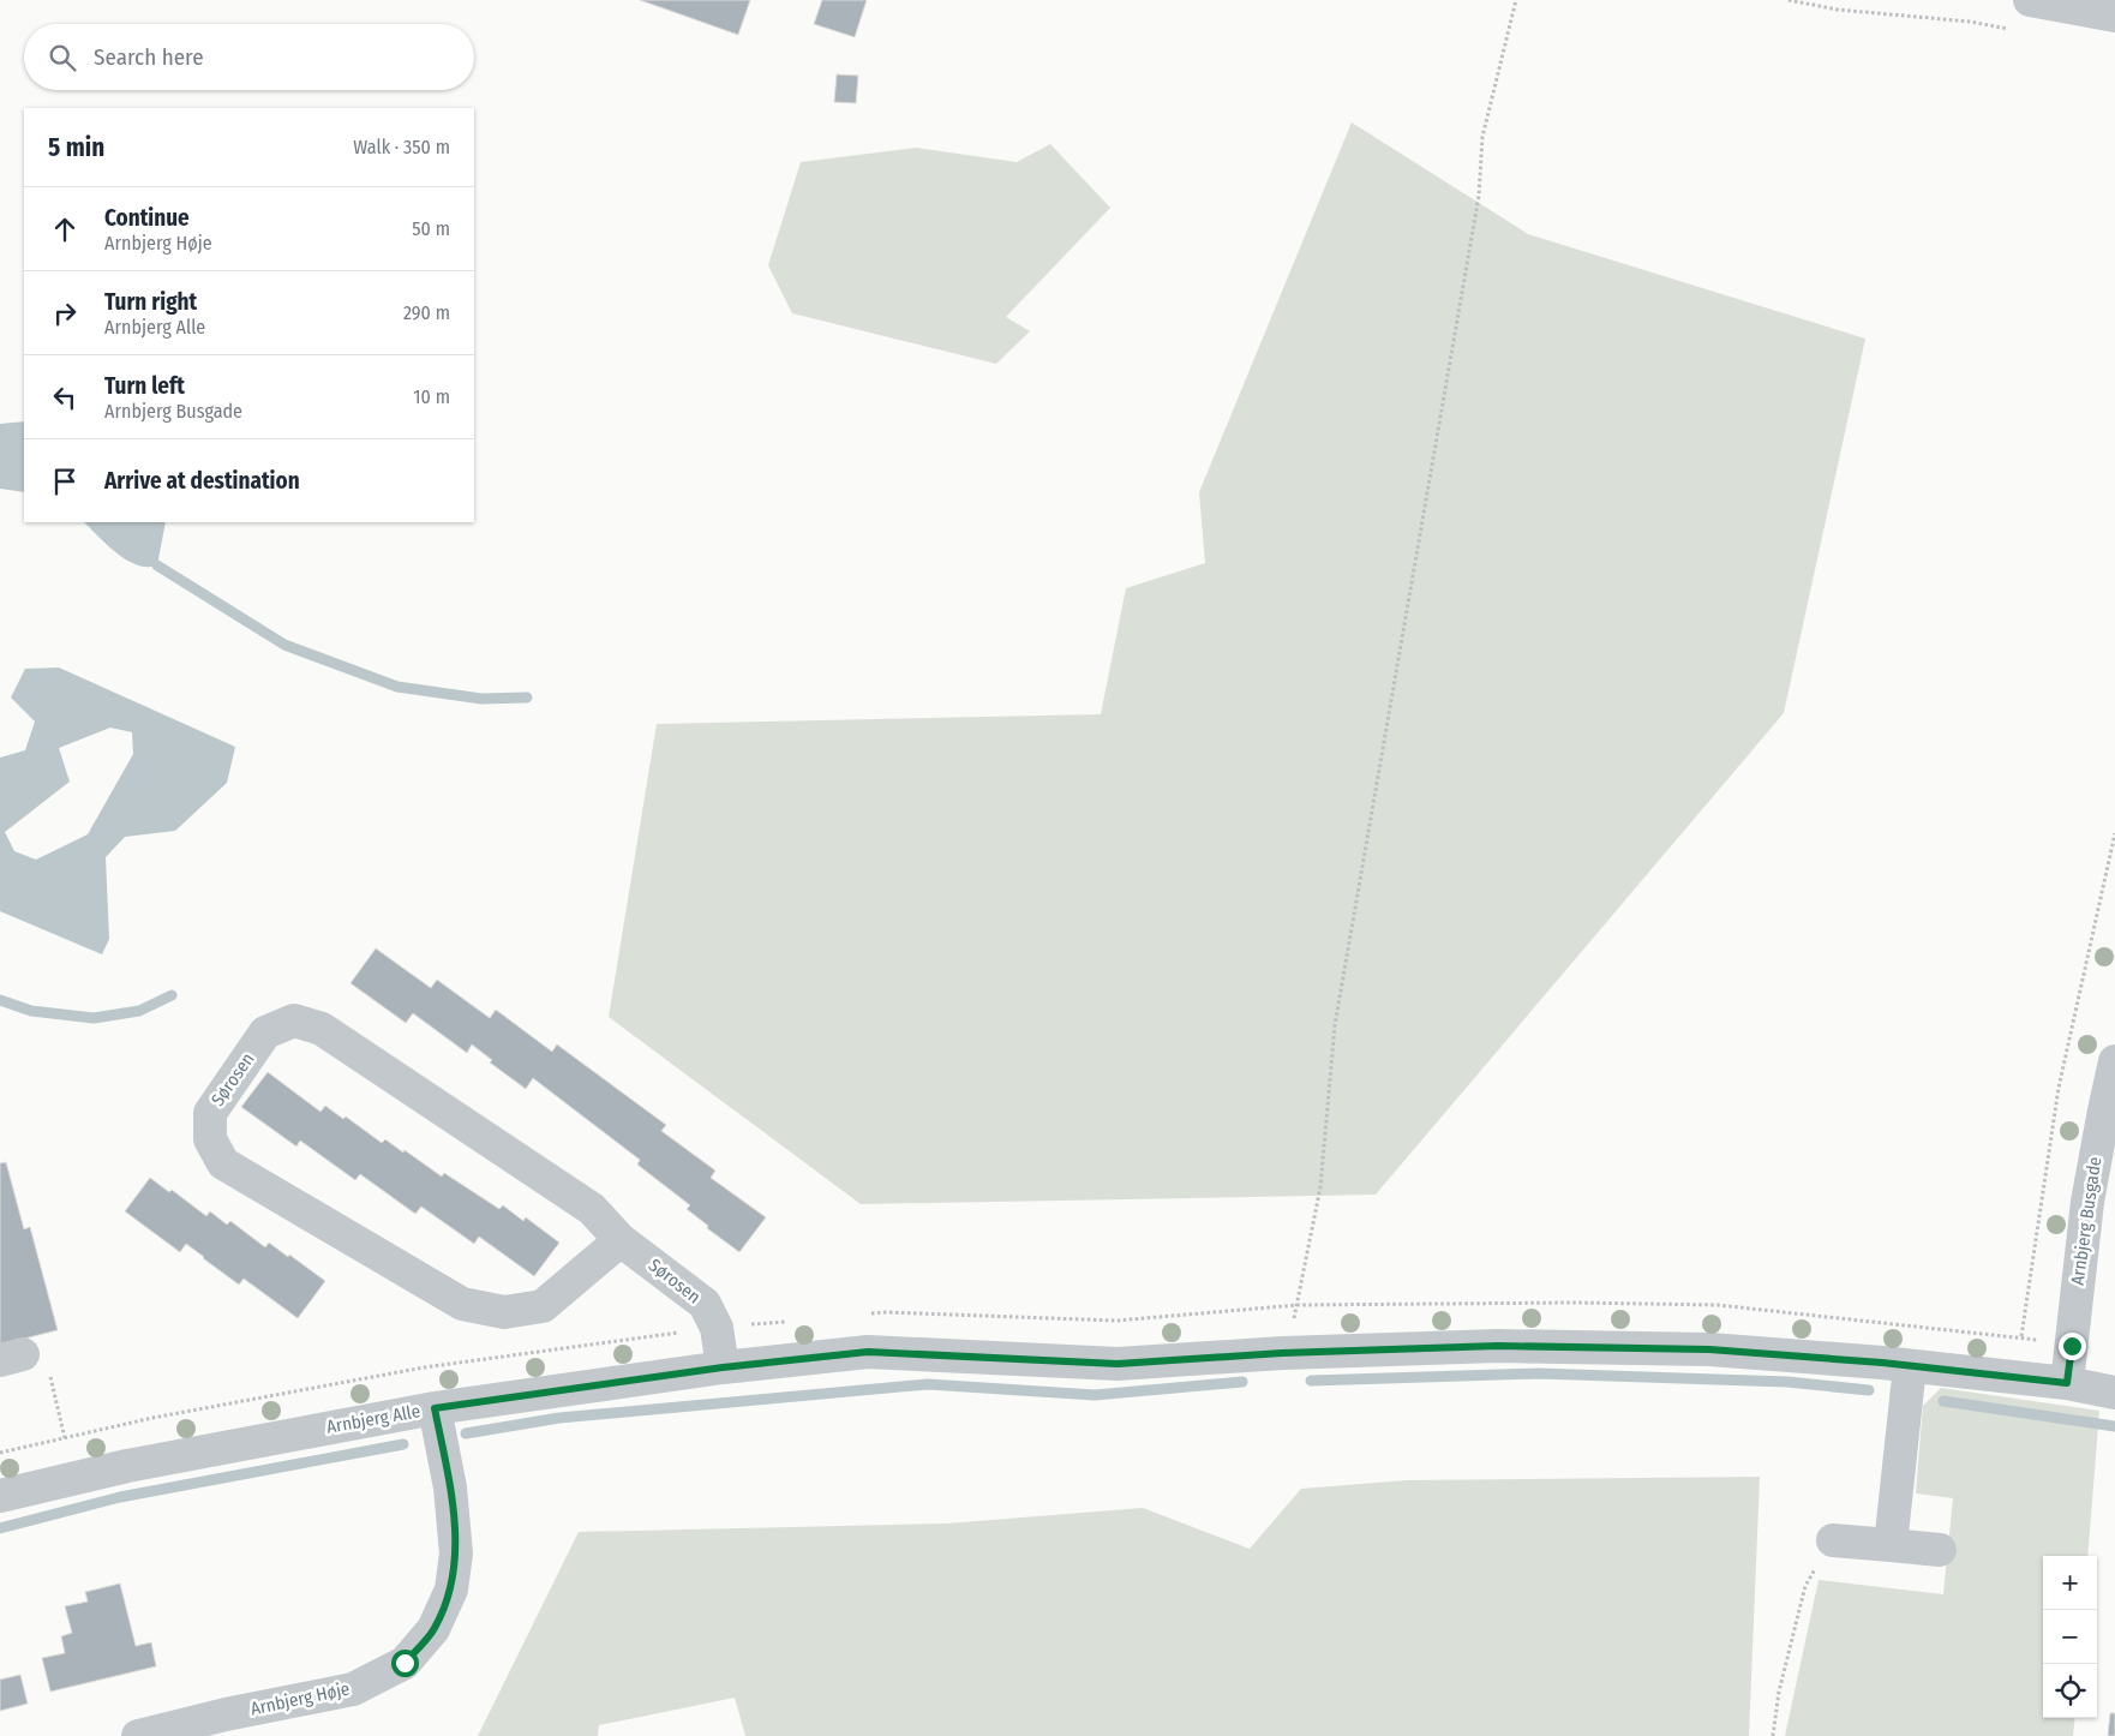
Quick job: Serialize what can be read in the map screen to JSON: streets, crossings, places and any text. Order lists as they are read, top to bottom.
{
  "streets": {
    "street": [
      "Sørosen",
      "Arnbjerg Busgade",
      "Arnbjerg Alle",
      "Arnbjerg Høje"
    ]
  },
  "crossings": [
    ["Sørosen", "Arnbjerg Alle"],
    ["Arnbjerg Busgade", "Arnbjerg Alle"],
    ["Arnbjerg Alle", "Arnbjerg Høje"]
  ],
  "page": {
    "search": "Search here",
    "heading": ["5 min", "Walk · 350 m"],
    "list": [
      ["Continue", "Arnbjerg Høje", "50 m"],
      ["Turn right", "Arnbjerg Alle", "290 m"],
      ["Turn left", "Arnbjerg Busgade", "10 m"],
      "Arrive at destination"
    ],
    "map_buttons": ["+", "−"]
  }
}
